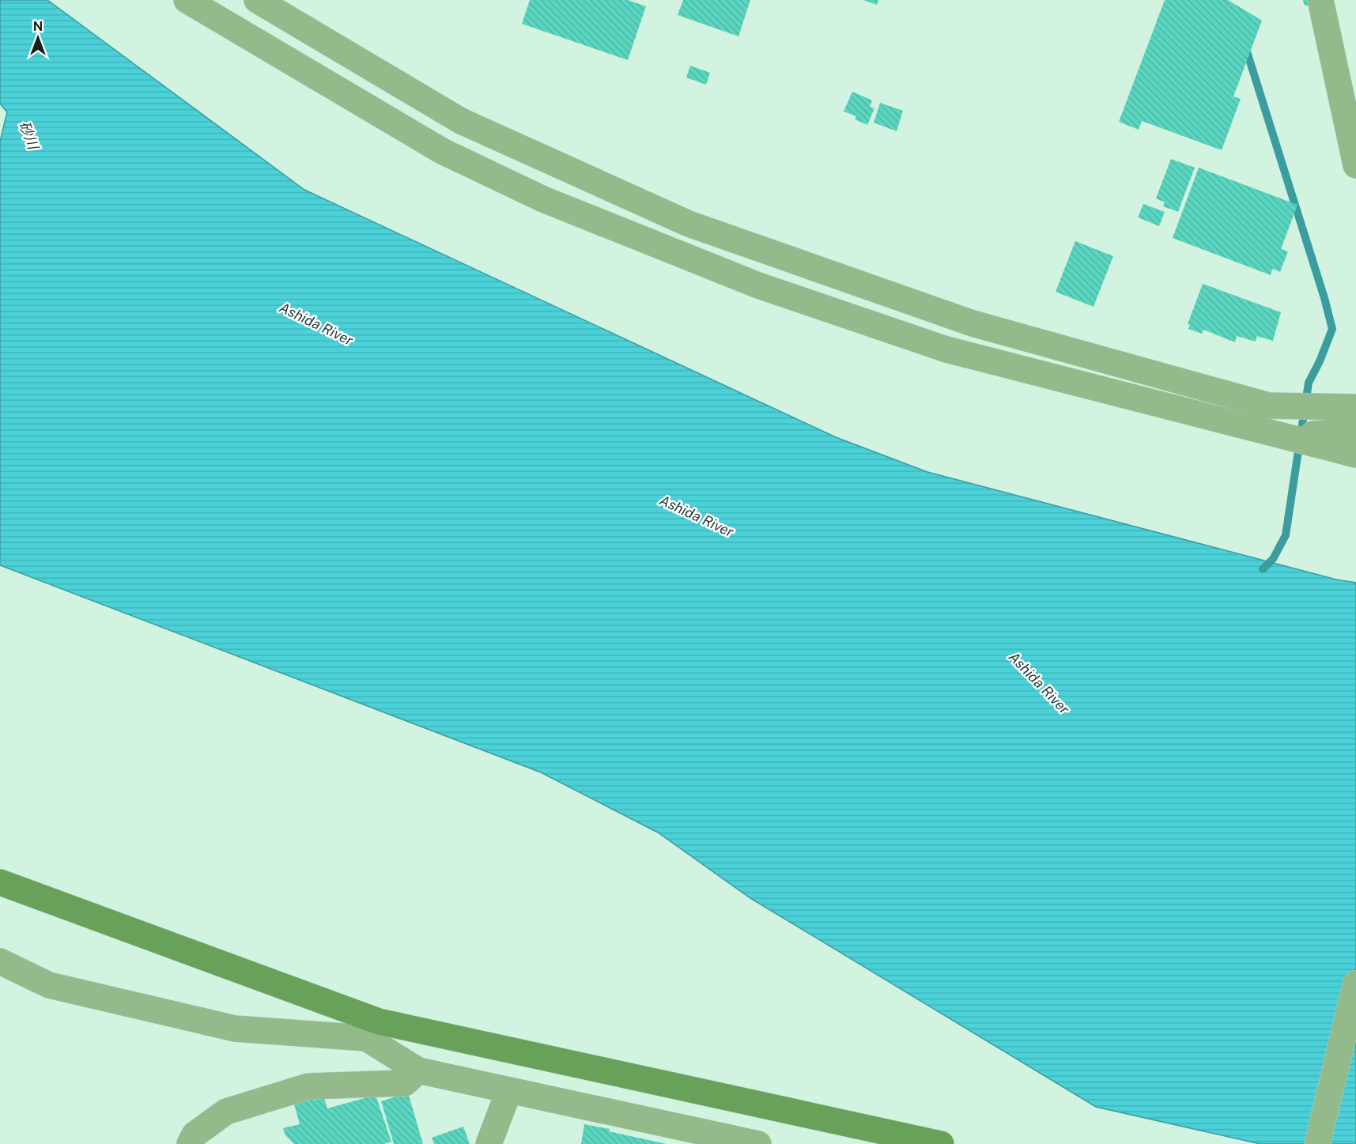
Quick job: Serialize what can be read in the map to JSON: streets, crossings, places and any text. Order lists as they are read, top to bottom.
{
  "water": ["砂川", "Ashida River"],
  "north": "top"
}
